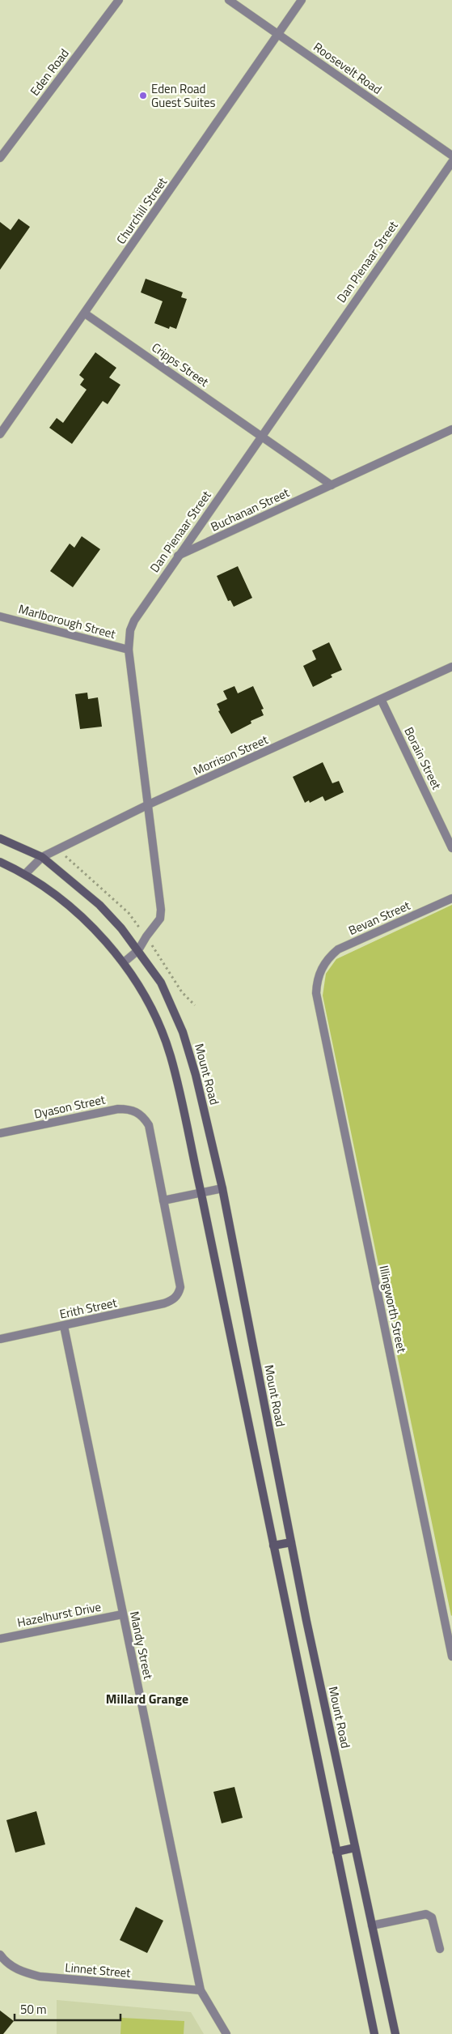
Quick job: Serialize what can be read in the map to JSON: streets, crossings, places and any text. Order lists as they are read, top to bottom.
{
  "streets": {
    "main road": ["Mount Road"],
    "street": [
      "Roosevelt Road",
      "Eden Road",
      "Churchill Street",
      "Dan Pienaar Street",
      "Cripps Street",
      "Buchanan Street",
      "Marlborough Street",
      "Morrison Street",
      "Borain Street",
      "Bevan Street",
      "Dyason Street",
      "Erith Street",
      "Illingworth Street",
      "Hazelhurst Drive",
      "Mandy Street",
      "Linnet Street"
    ]
  },
  "crossings": [
    ["Roosevelt Road", "Churchill Street"],
    ["Churchill Street", "Cripps Street"],
    ["Dan Pienaar Street", "Cripps Street"],
    ["Dan Pienaar Street", "Buchanan Street"],
    ["Dan Pienaar Street", "Marlborough Street"],
    ["Dan Pienaar Street", "Morrison Street"],
    ["Dan Pienaar Street", "Mount Road"],
    ["Morrison Street", "Borain Street"],
    ["Morrison Street", "Mount Road"],
    ["Bevan Street", "Illingworth Street"],
    ["Dyason Street", "Erith Street"],
    ["Erith Street", "Mandy Street"],
    ["Hazelhurst Drive", "Mandy Street"],
    ["Mandy Street", "Linnet Street"]
  ],
  "districts": ["Millard Grange"],
  "places": ["Eden Road Guest Suites"],
  "scale_bar": "50 m"
}
